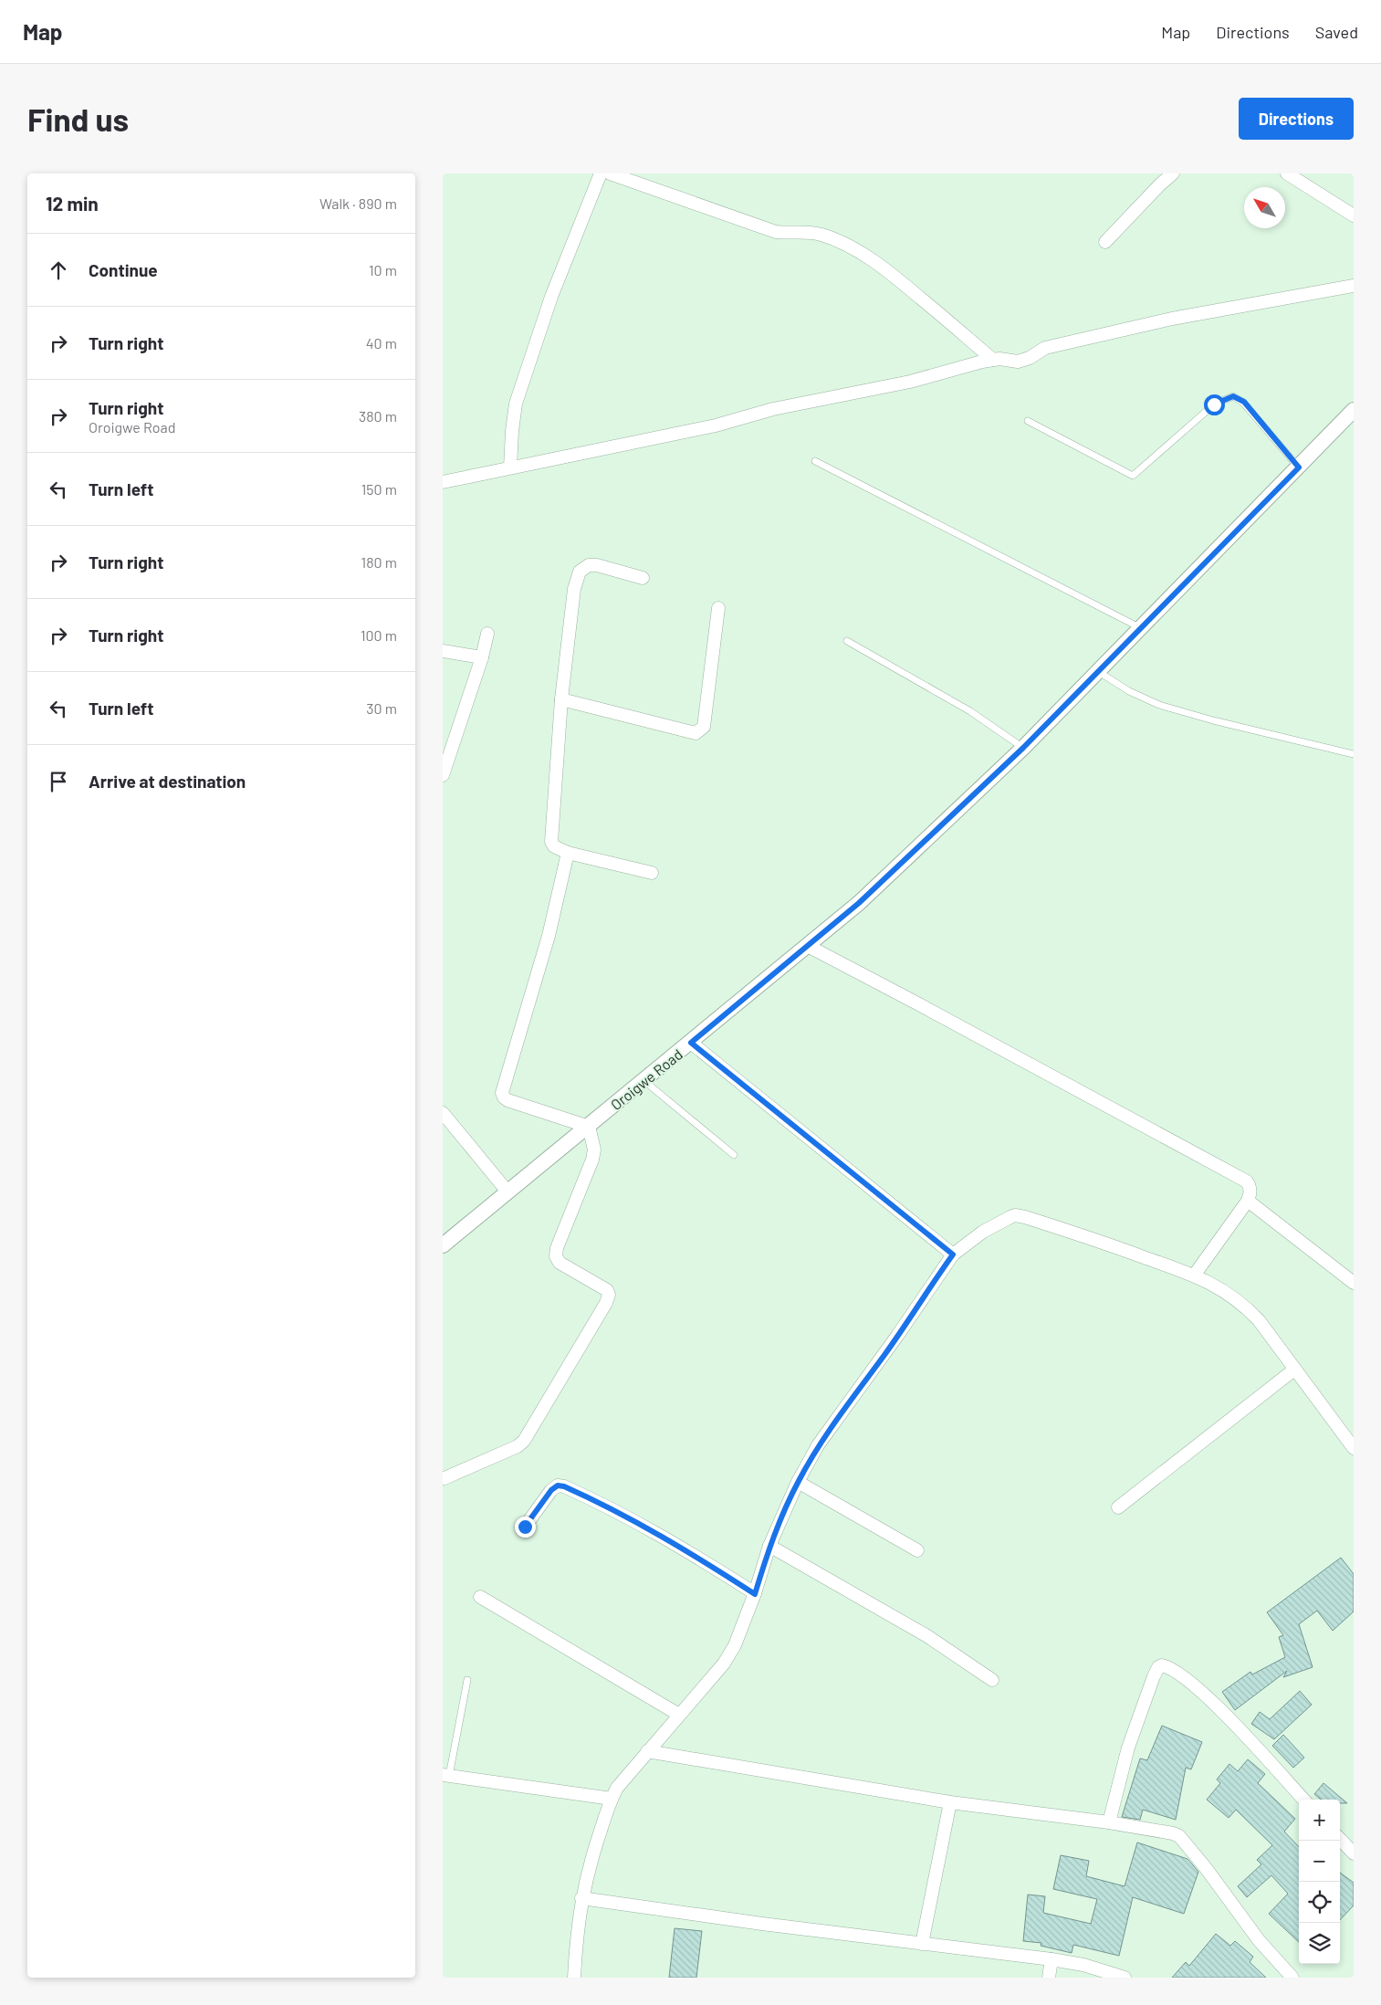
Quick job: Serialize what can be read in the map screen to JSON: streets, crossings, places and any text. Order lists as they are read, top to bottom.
{
  "streets": {
    "street": ["Oroigwe Road"]
  },
  "north": "top left",
  "page": {
    "header": "Map",
    "nav": ["Map", "Directions", "Saved"],
    "buttons": "Directions",
    "title": "Find us",
    "heading": ["12 min", "Walk · 890 m"],
    "list": [
      ["Continue", "10 m"],
      ["Turn right", "40 m"],
      ["Turn right", "Oroigwe Road", "380 m"],
      ["Turn left", "150 m"],
      ["Turn right", "180 m"],
      ["Turn right", "100 m"],
      ["Turn left", "30 m"],
      "Arrive at destination"
    ],
    "map_buttons": ["+", "−"]
  }
}
